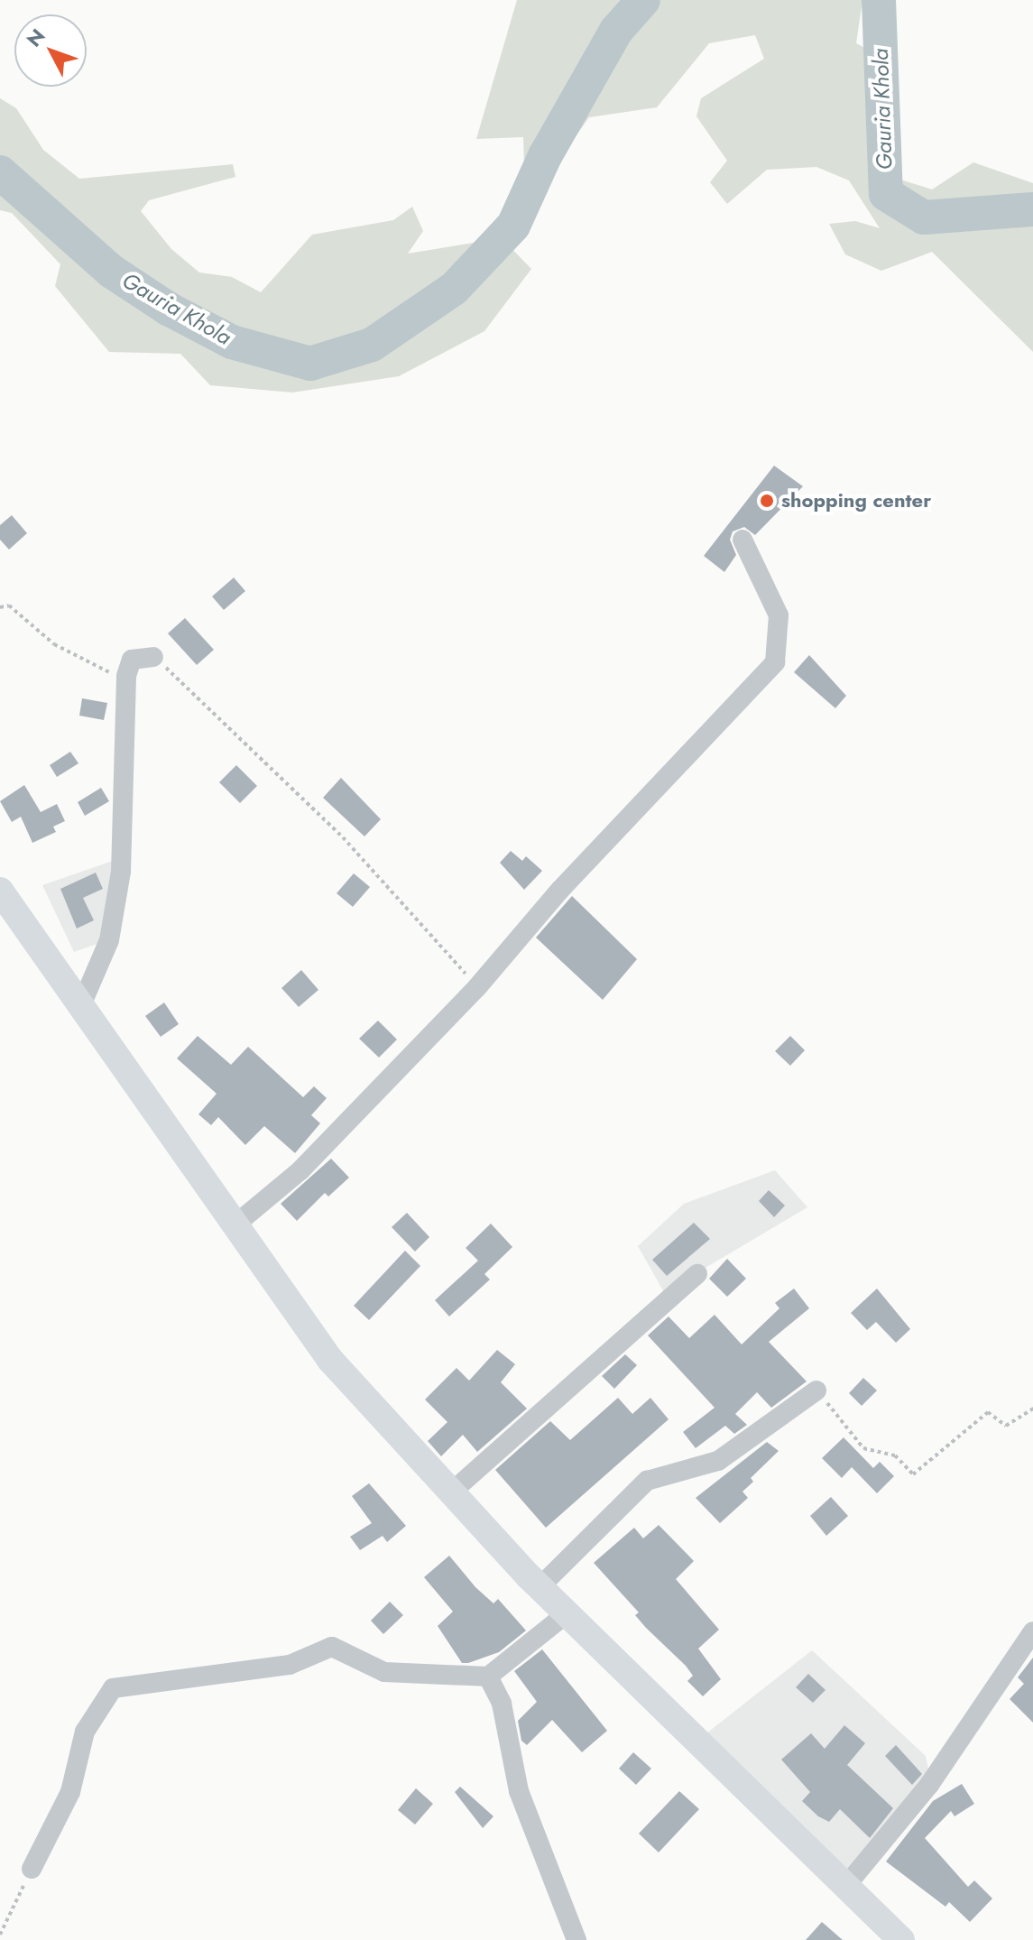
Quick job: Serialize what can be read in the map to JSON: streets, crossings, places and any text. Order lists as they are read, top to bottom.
{
  "water": ["Gauria Khola"],
  "places": ["shopping center"],
  "north": "top left"
}
